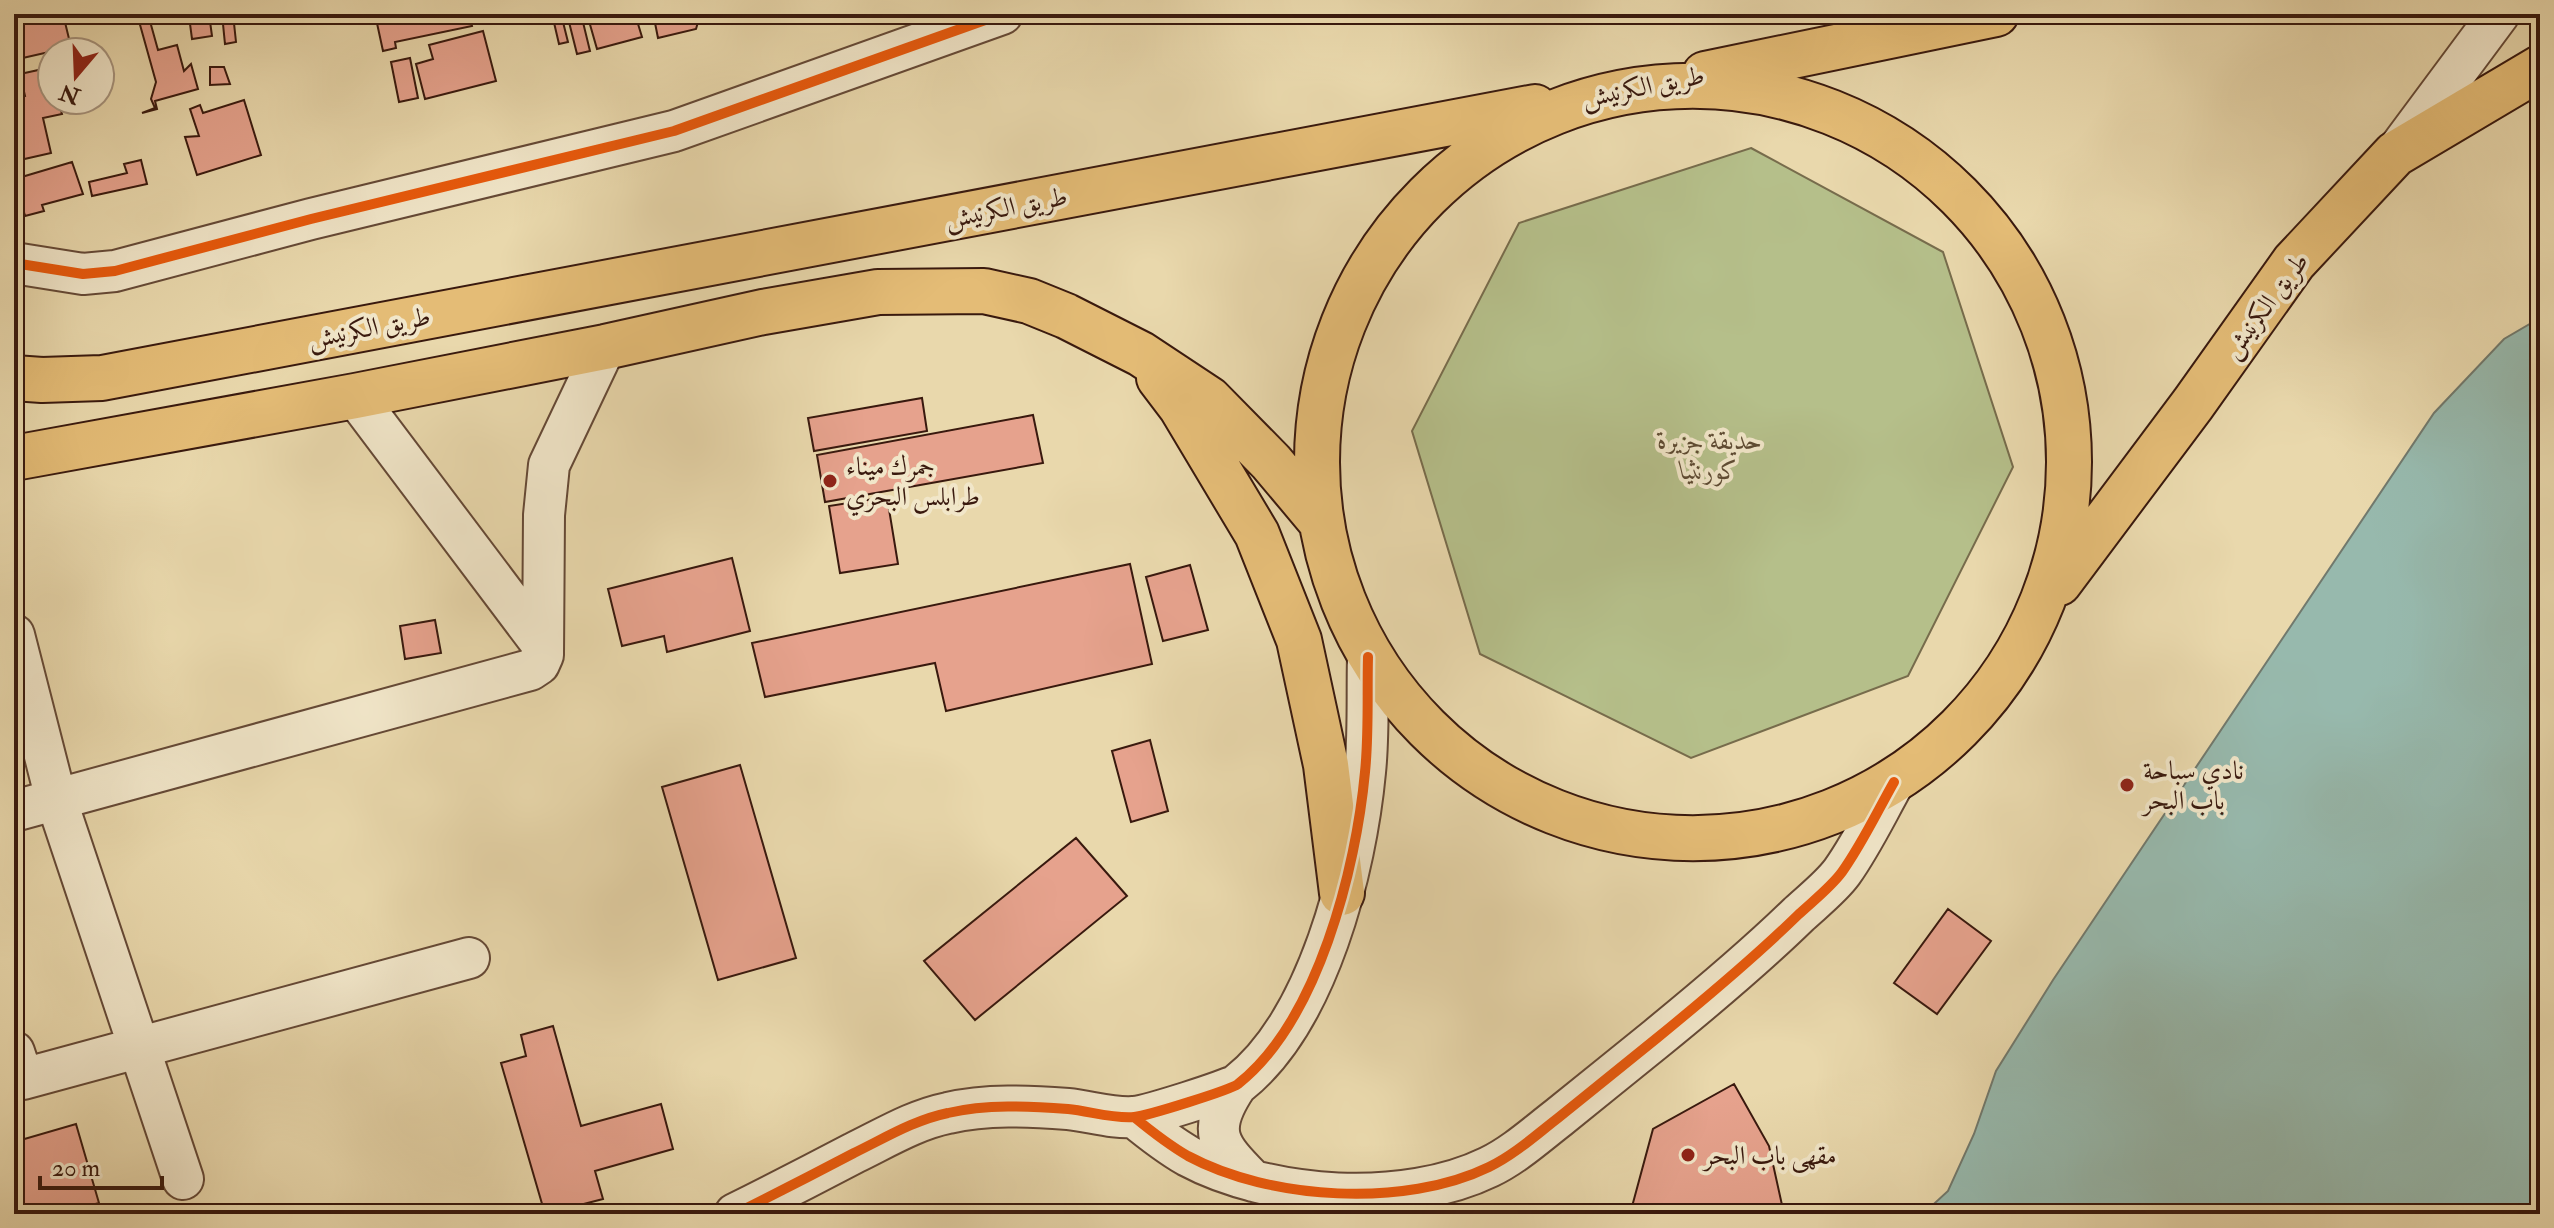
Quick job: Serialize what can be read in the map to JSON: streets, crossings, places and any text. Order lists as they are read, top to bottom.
{
  "streets": {
    "highway": ["طريق الكرنيش"]
  },
  "parks": ["حديقة جزيرة كورنثيا"],
  "places": ["جمرك ميناء طرابلس البحري", "نادي سباحة باب البحر", "مقهى باب البحر"],
  "scale_bar": "20 m",
  "north": "bottom"
}
